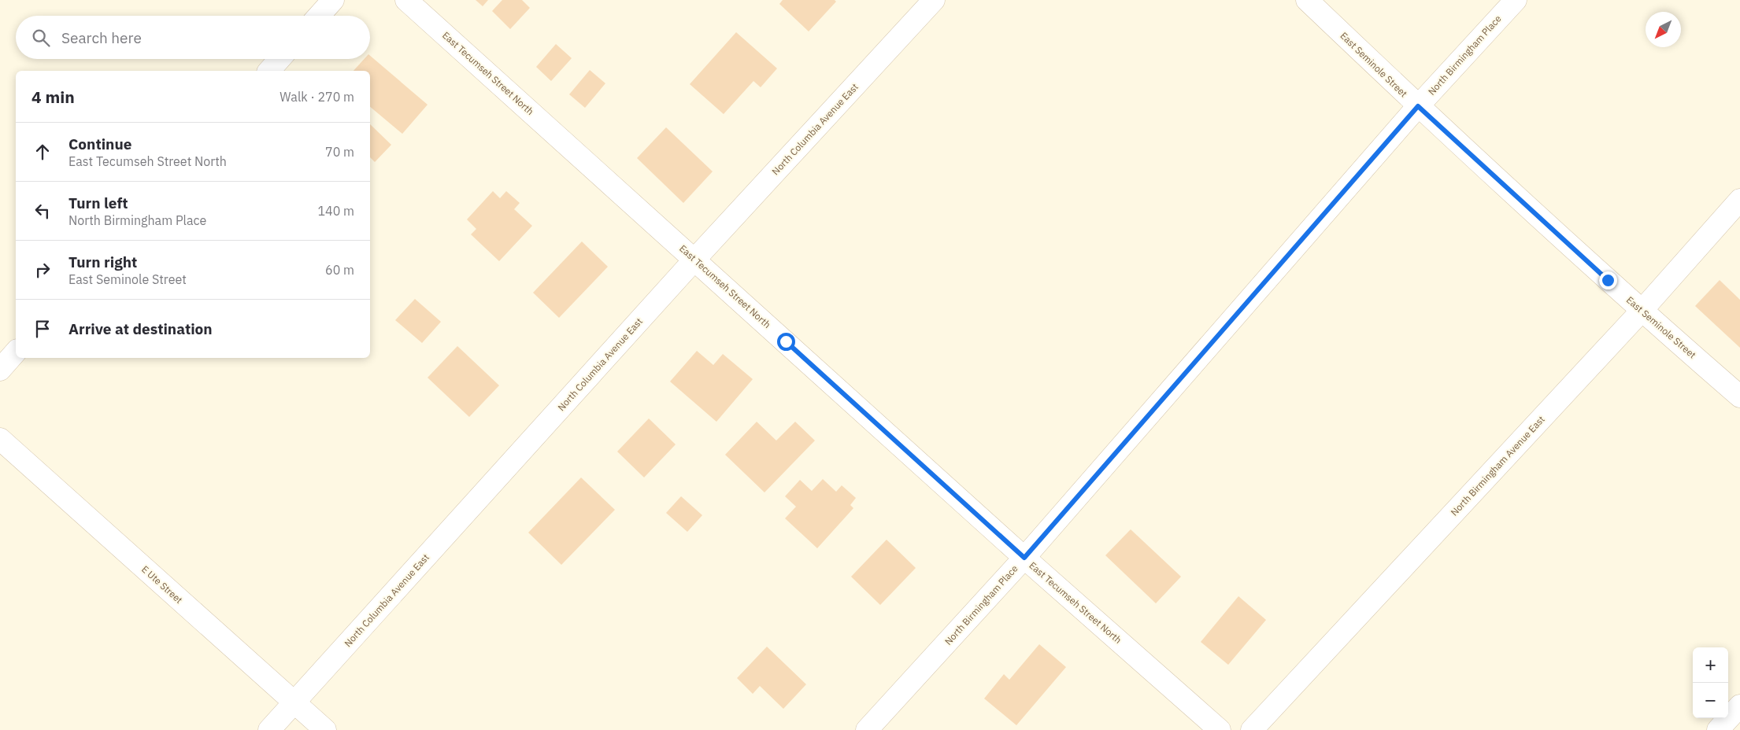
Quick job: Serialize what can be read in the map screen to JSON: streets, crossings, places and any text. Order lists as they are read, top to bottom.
{
  "streets": {
    "street": [
      "North Birmingham Place",
      "East Seminole Street",
      "East Tecumseh Street North",
      "North Columbia Avenue East",
      "North Birmingham Avenue East",
      "E Ute Street"
    ]
  },
  "crossings": [
    ["North Birmingham Place", "East Seminole Street"],
    ["North Birmingham Place", "East Tecumseh Street North"],
    ["East Seminole Street", "North Birmingham Avenue East"],
    ["East Tecumseh Street North", "North Columbia Avenue East"],
    ["North Columbia Avenue East", "E Ute Street"]
  ],
  "north": "bottom left",
  "page": {
    "search": "Search here",
    "heading": ["4 min", "Walk · 270 m"],
    "list": [
      ["Continue", "East Tecumseh Street North", "70 m"],
      ["Turn left", "North Birmingham Place", "140 m"],
      ["Turn right", "East Seminole Street", "60 m"],
      "Arrive at destination"
    ],
    "map_buttons": ["+", "−"]
  }
}
